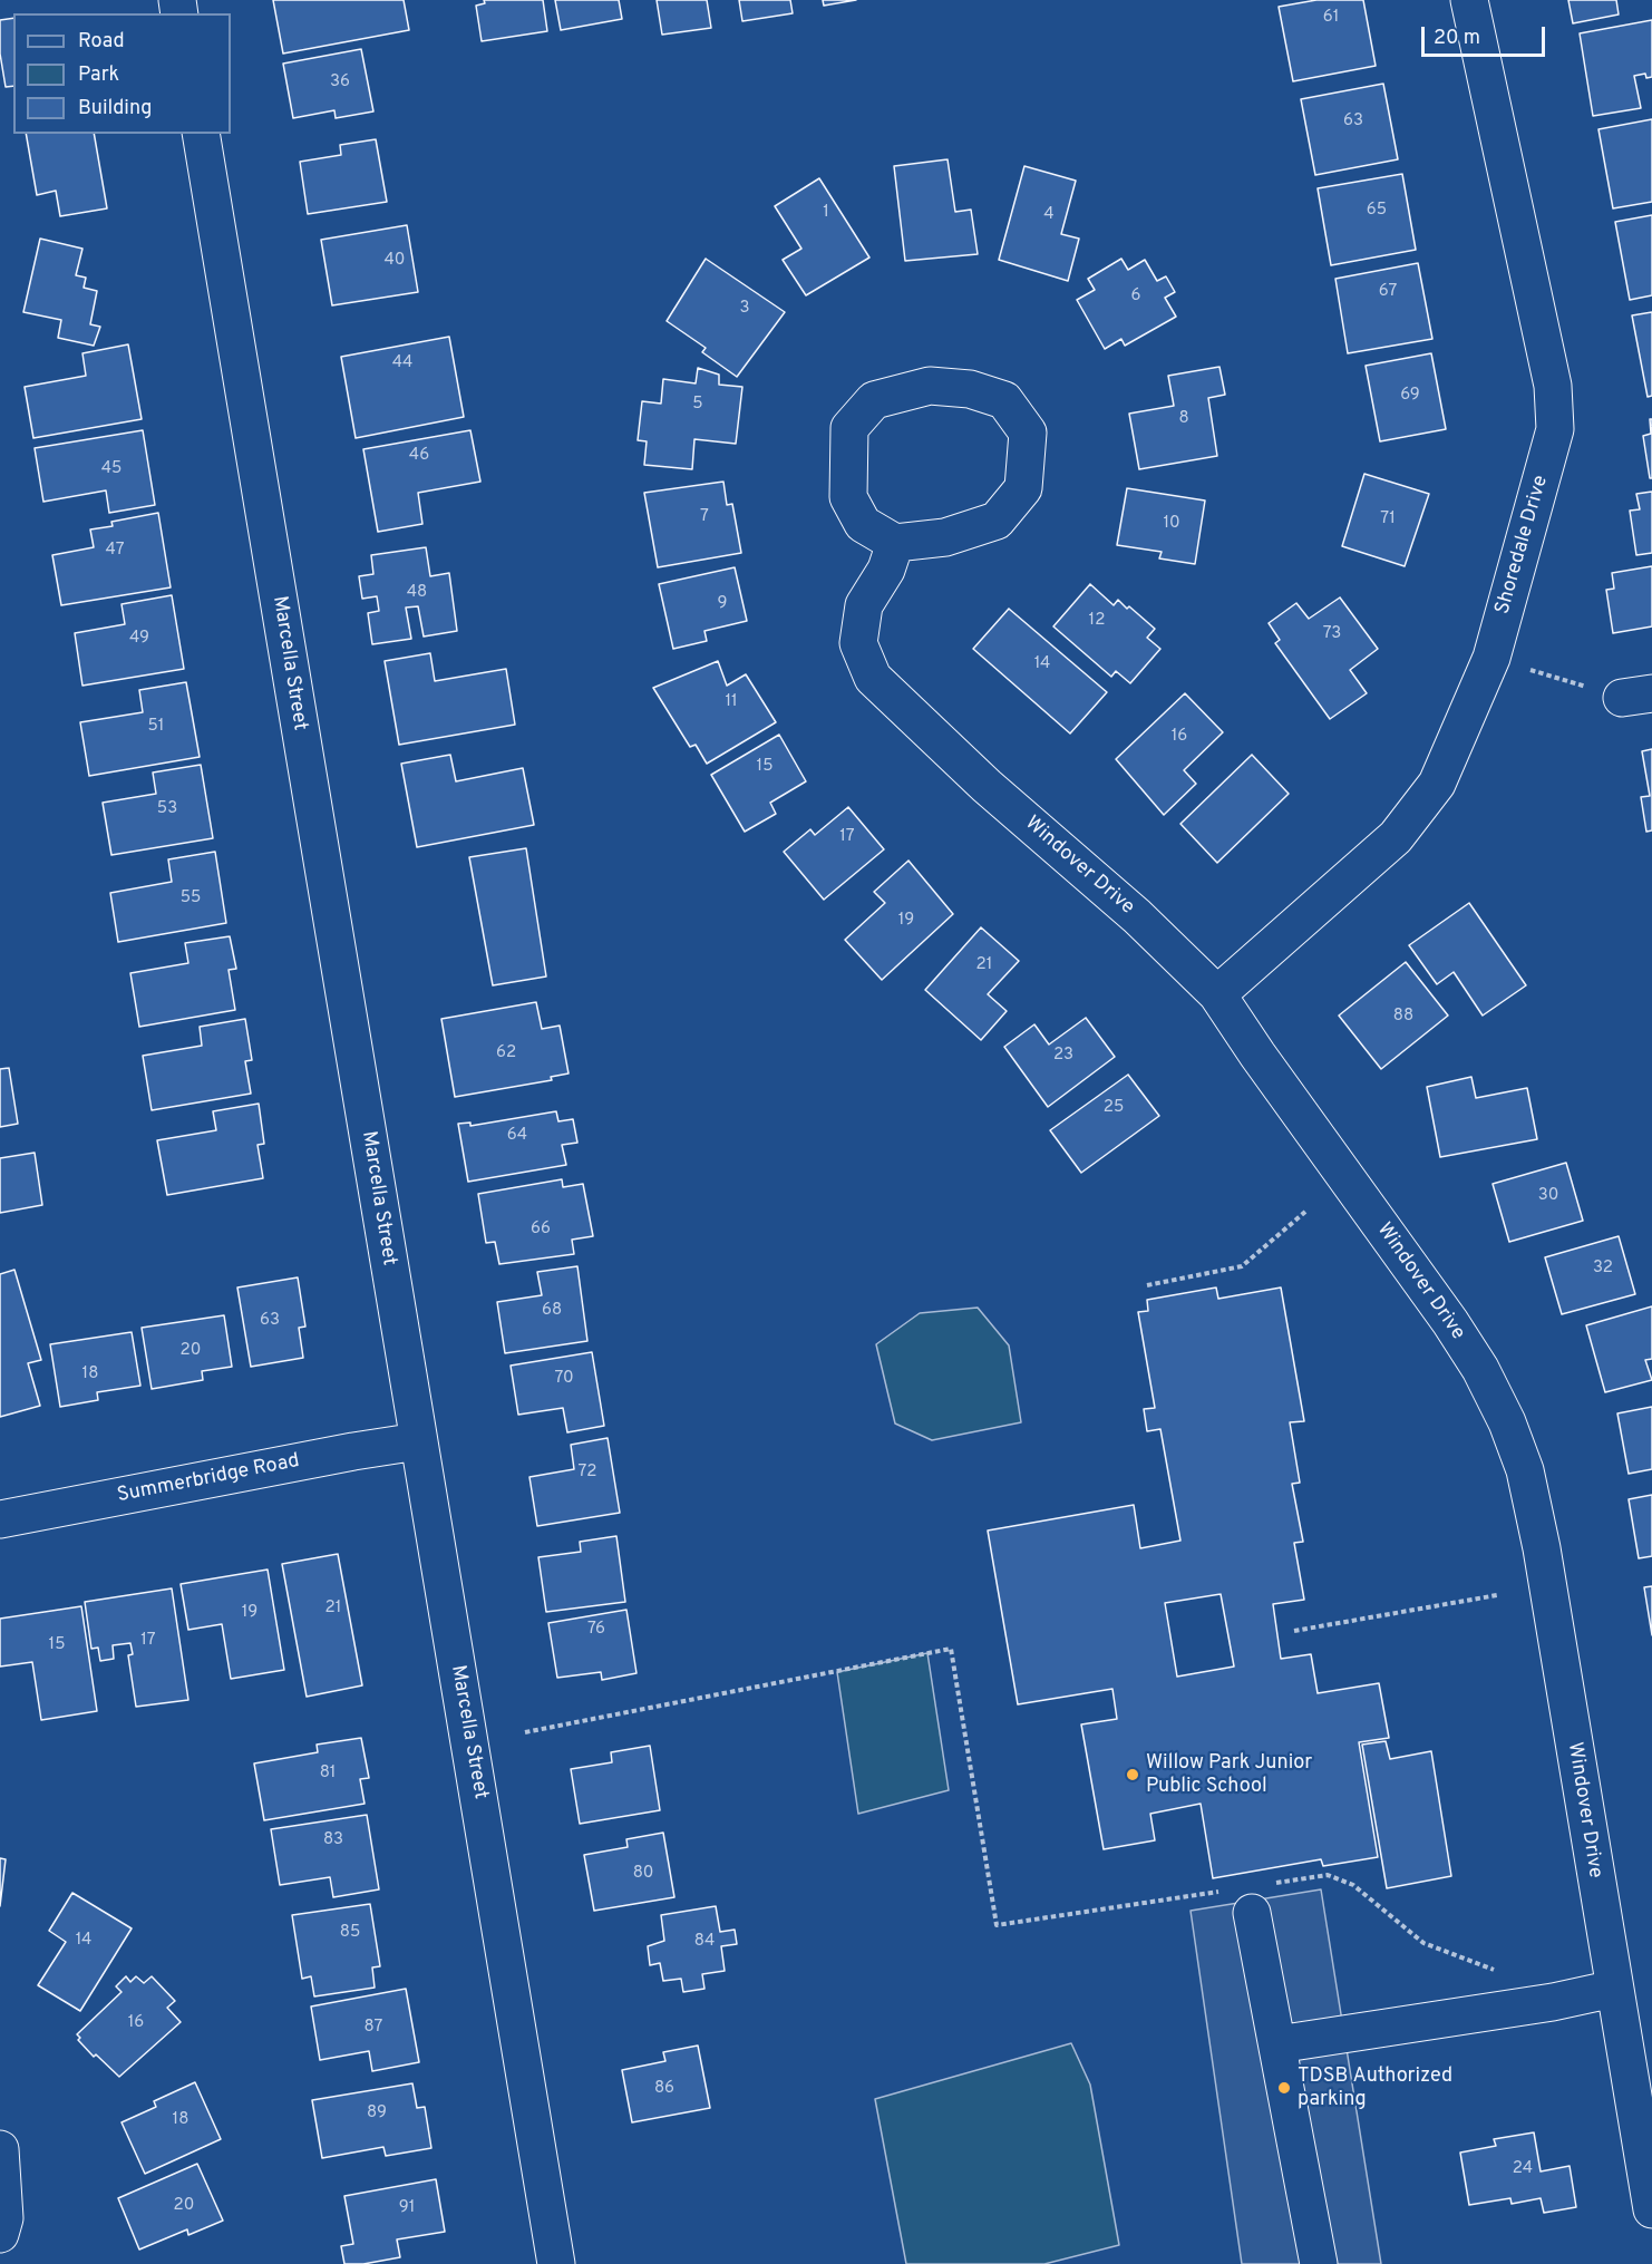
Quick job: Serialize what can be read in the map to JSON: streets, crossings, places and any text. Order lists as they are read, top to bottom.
{
  "streets": {
    "street": [
      "Shoredale Drive",
      "Marcella Street",
      "Windover Drive",
      "Summerbridge Road"
    ]
  },
  "crossings": [
    ["Shoredale Drive", "Windover Drive"],
    ["Marcella Street", "Summerbridge Road"]
  ],
  "places": ["Willow Park Junior Public School", "TDSB Authorized parking"],
  "house_numbers": [
    "61",
    "36",
    "63",
    "65",
    "1",
    "4",
    "40",
    "67",
    "6",
    "3",
    "44",
    "69",
    "5",
    "8",
    "46",
    "45",
    "7",
    "71",
    "10",
    "47",
    "48",
    "9",
    "12",
    "73",
    "49",
    "14",
    "11",
    "51",
    "16",
    "15",
    "53",
    "17",
    "55",
    "19",
    "21",
    "88",
    "62",
    "23",
    "25",
    "64",
    "30",
    "66",
    "32",
    "68",
    "63",
    "20",
    "18",
    "70",
    "72",
    "21",
    "19",
    "76",
    "17",
    "15",
    "81",
    "83",
    "80",
    "85",
    "14",
    "84",
    "16",
    "87",
    "86",
    "89",
    "18",
    "24",
    "20",
    "91"
  ],
  "legend": ["Road", "Park", "Building"],
  "scale_bar": "20 m"
}
